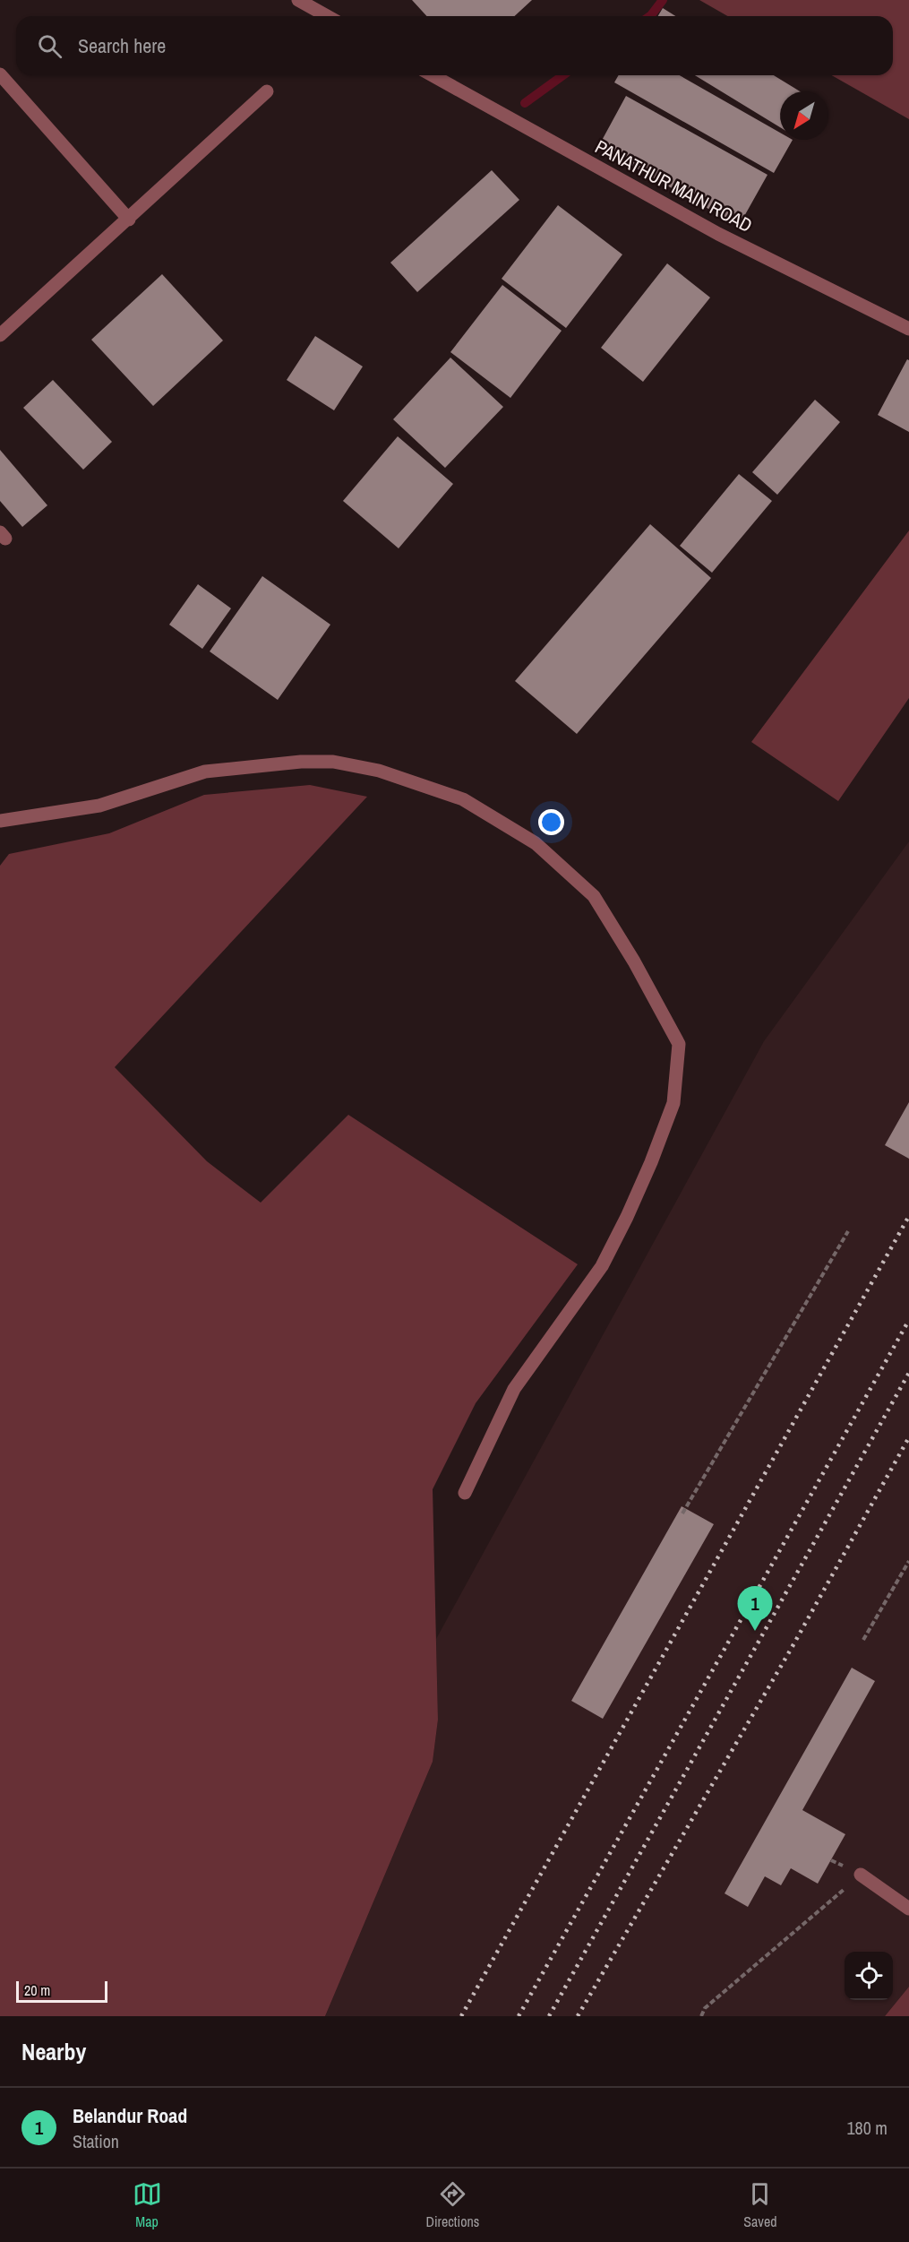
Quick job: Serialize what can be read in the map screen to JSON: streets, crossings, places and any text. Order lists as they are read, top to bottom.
{
  "streets": {
    "street": ["PANATHUR MAIN ROAD"]
  },
  "scale_bar": "20 m",
  "north": "bottom left",
  "page": {
    "search": "Search here",
    "pins": "1",
    "scale": "20 m",
    "heading": "Nearby",
    "list": [
      {
        "mark": "1",
        "name": "Belandur Road",
        "note": "Station",
        "value": "180 m"
      }
    ],
    "nav": ["Map", "Directions", "Saved"]
  }
}
